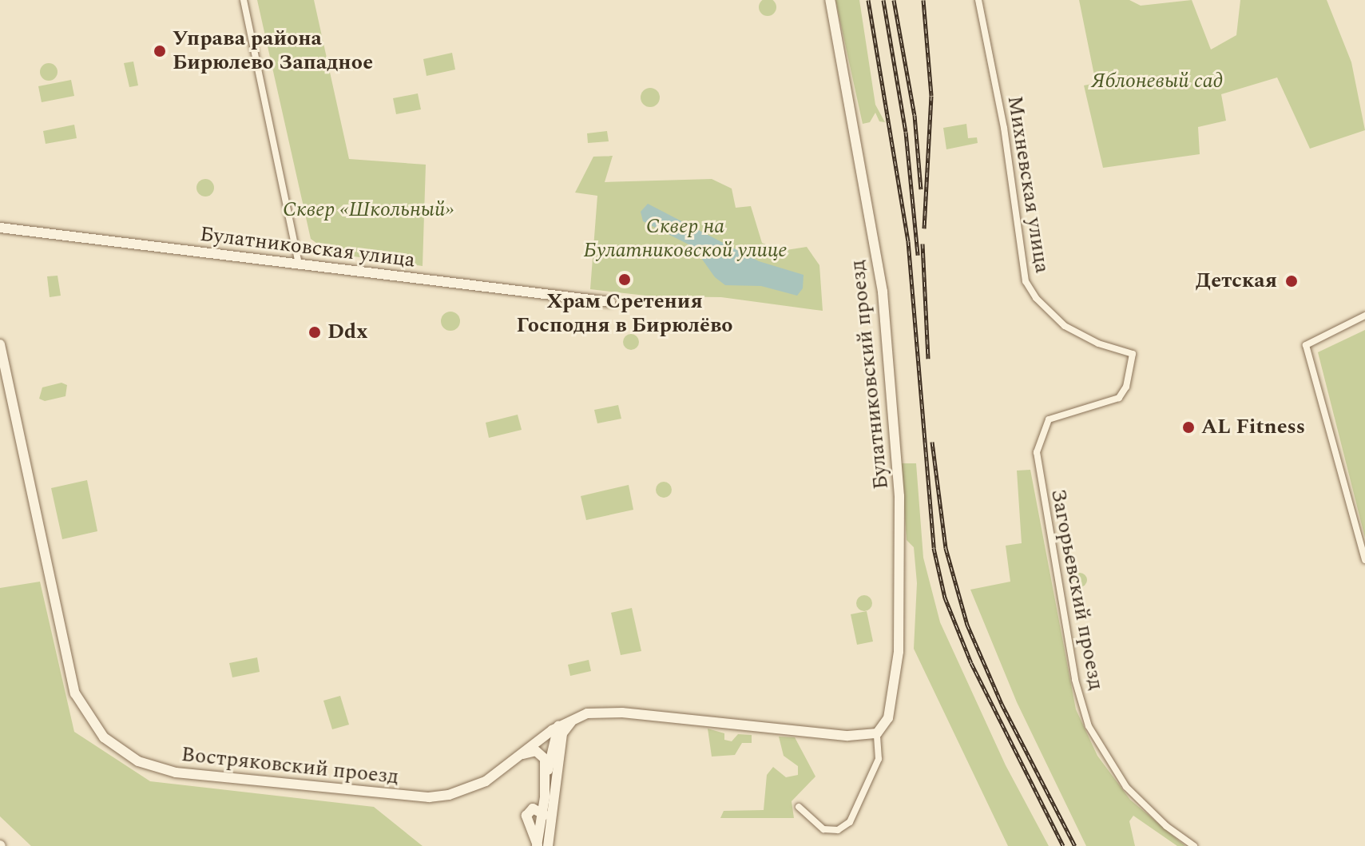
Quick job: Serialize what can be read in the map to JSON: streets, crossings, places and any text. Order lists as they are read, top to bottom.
{
  "streets": {
    "street": [
      "Михневская улица",
      "Булатниковская улица",
      "Булатниковский проезд",
      "Загорьевский проезд",
      "Востряковский проезд"
    ]
  },
  "crossings": [
    ["Михневская улица", "Загорьевский проезд"],
    ["Булатниковский проезд", "Востряковский проезд"]
  ],
  "parks": ["Яблоневый сад", "Сквер «Школьный»", "Сквер на Булатниковской улице"],
  "places": [
    "Управа района Бирюлево Западное",
    "Храм Сретения Господня в Бирюлёво",
    "Детская",
    "Ddx",
    "AL Fitness"
  ]
}
